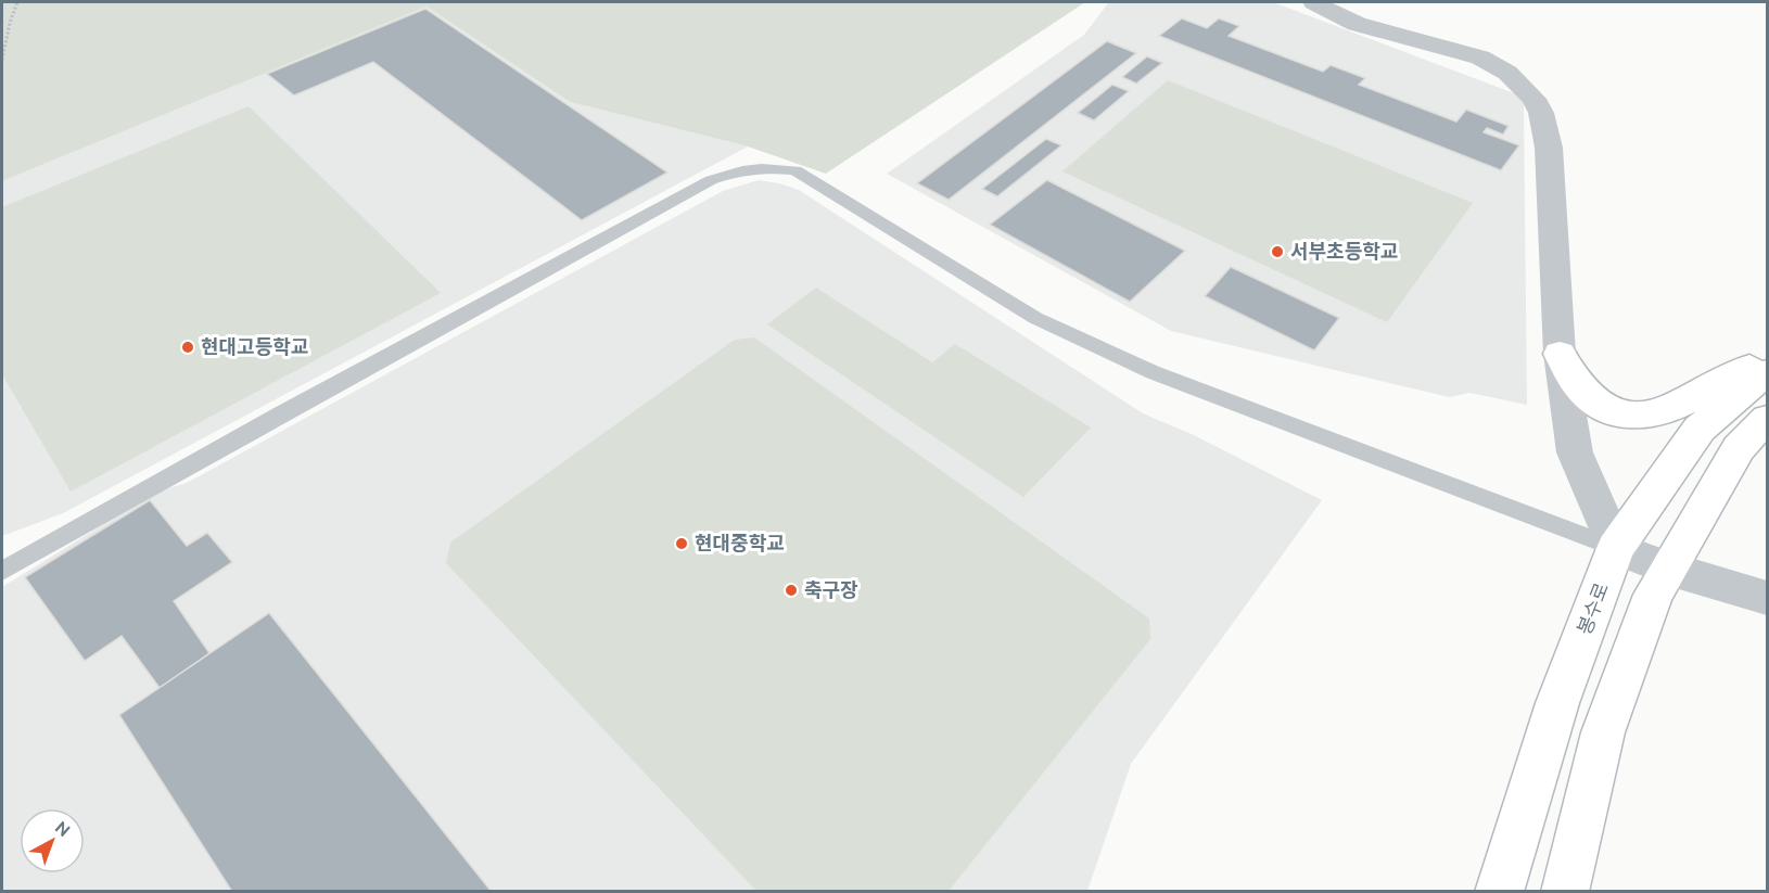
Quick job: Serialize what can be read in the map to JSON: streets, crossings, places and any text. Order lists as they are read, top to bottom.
{
  "streets": {
    "main road": ["봉수로"]
  },
  "places": [
    "서부초등학교",
    "현대고등학교",
    "현대중학교",
    "축구장"
  ],
  "north": "top right"
}
